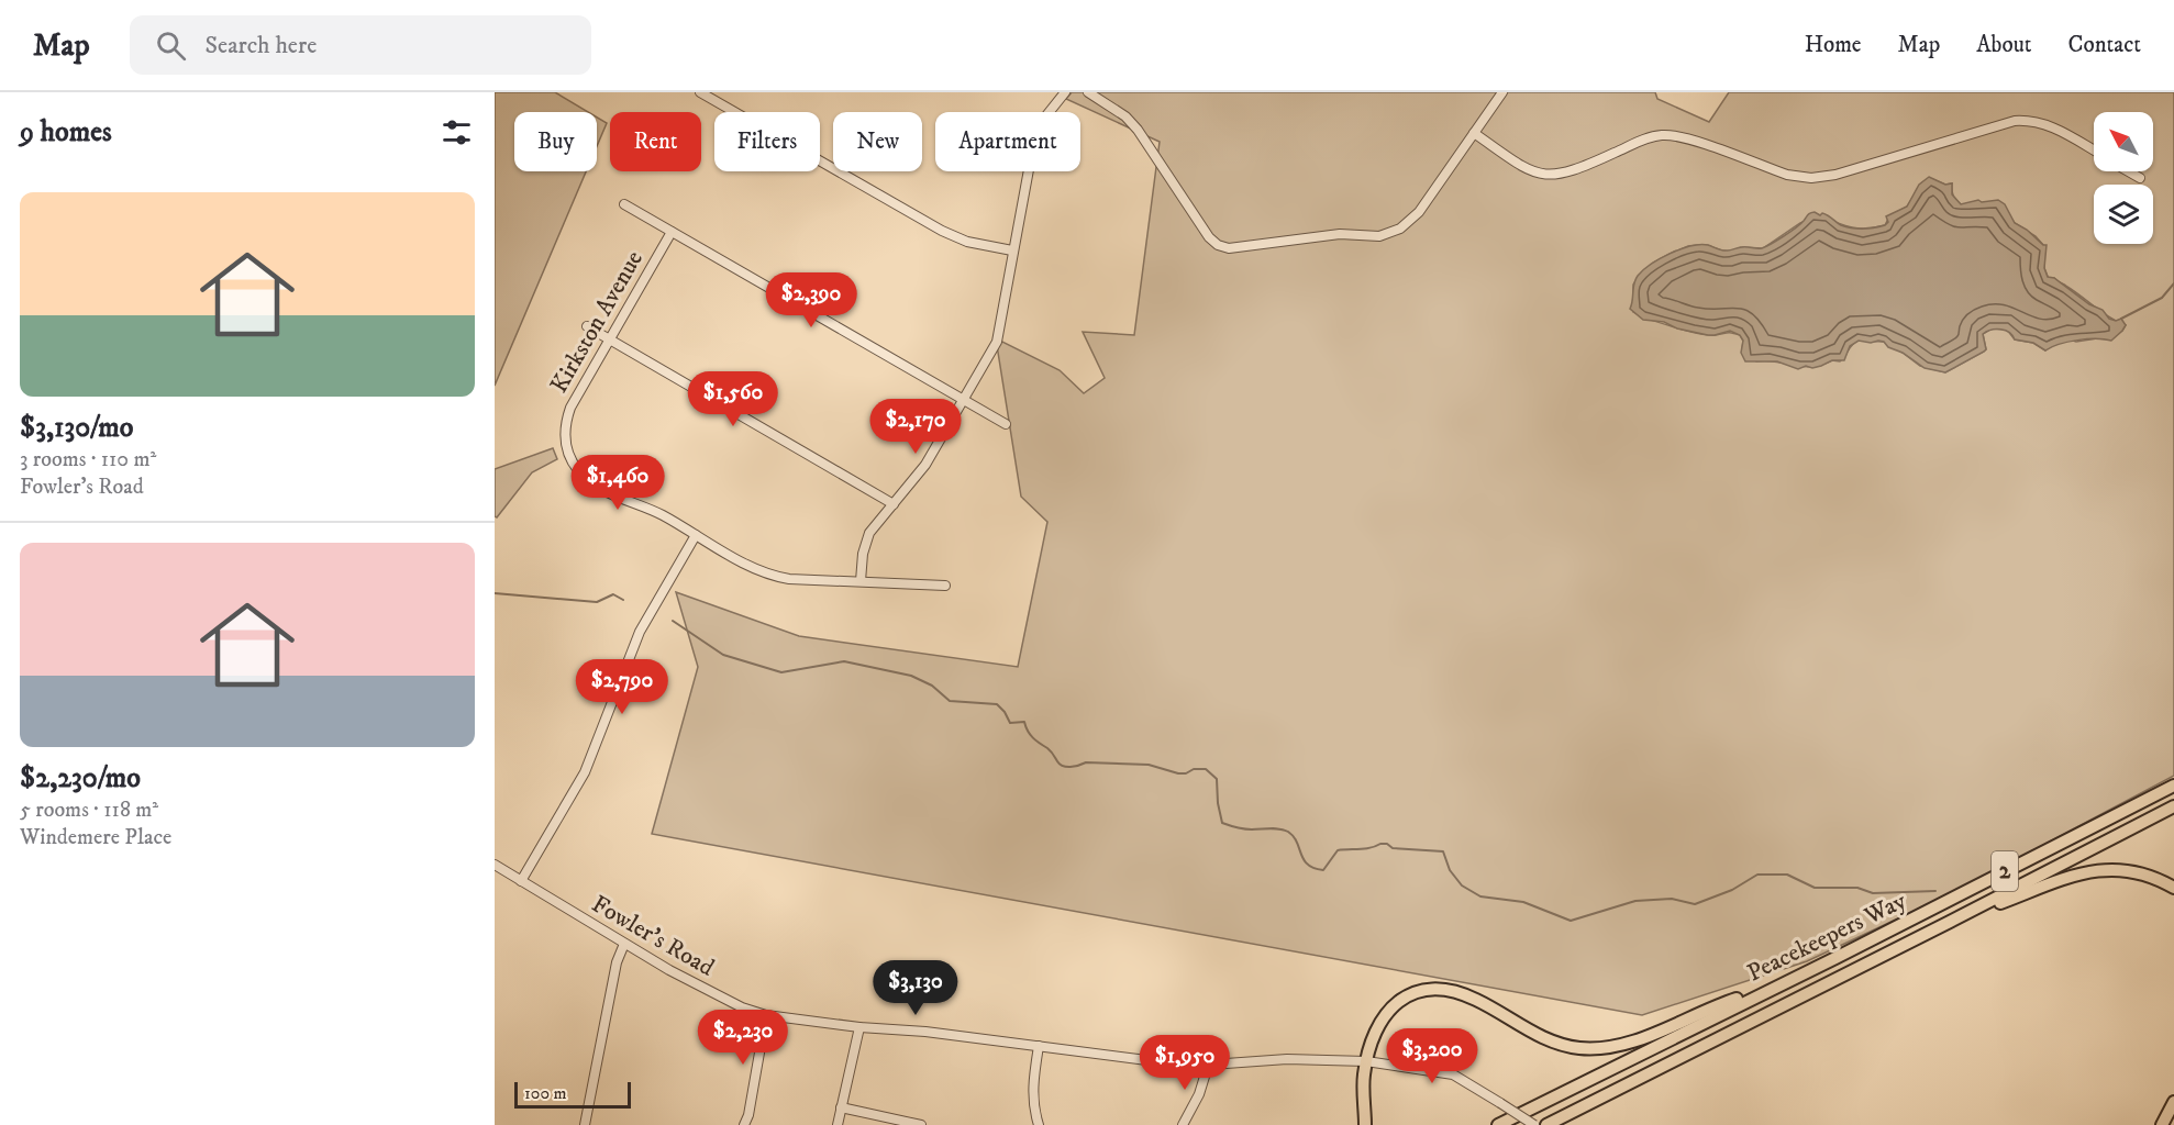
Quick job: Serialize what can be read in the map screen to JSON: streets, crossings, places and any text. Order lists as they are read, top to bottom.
{
  "streets": {
    "highway": ["2", "Peacekeepers Way"],
    "street": ["Kirkston Avenue", "Fowler's Road"]
  },
  "scale_bar": "100 m",
  "north": "top left",
  "page": {
    "header": "Map",
    "search": "Search here",
    "nav": [
      "Home",
      "Map",
      "About",
      "Contact"
    ],
    "heading": "9 homes",
    "chip": [
      "Buy",
      "Rent",
      "Filters",
      "New",
      "Apartment"
    ],
    "list": [
      {
        "name": "$3,130/mo",
        "note": "3 rooms · 110 m² · Fowler's Road"
      },
      {
        "name": "$2,230/mo",
        "note": "5 rooms · 118 m² · Windemere Place"
      }
    ],
    "price": [
      "$2,390",
      "$1,560",
      "$2,170",
      "$1,460",
      "$2,790",
      "$3,130",
      "$2,230",
      "$3,200",
      "$1,950"
    ],
    "scale": "100 m"
  }
}
